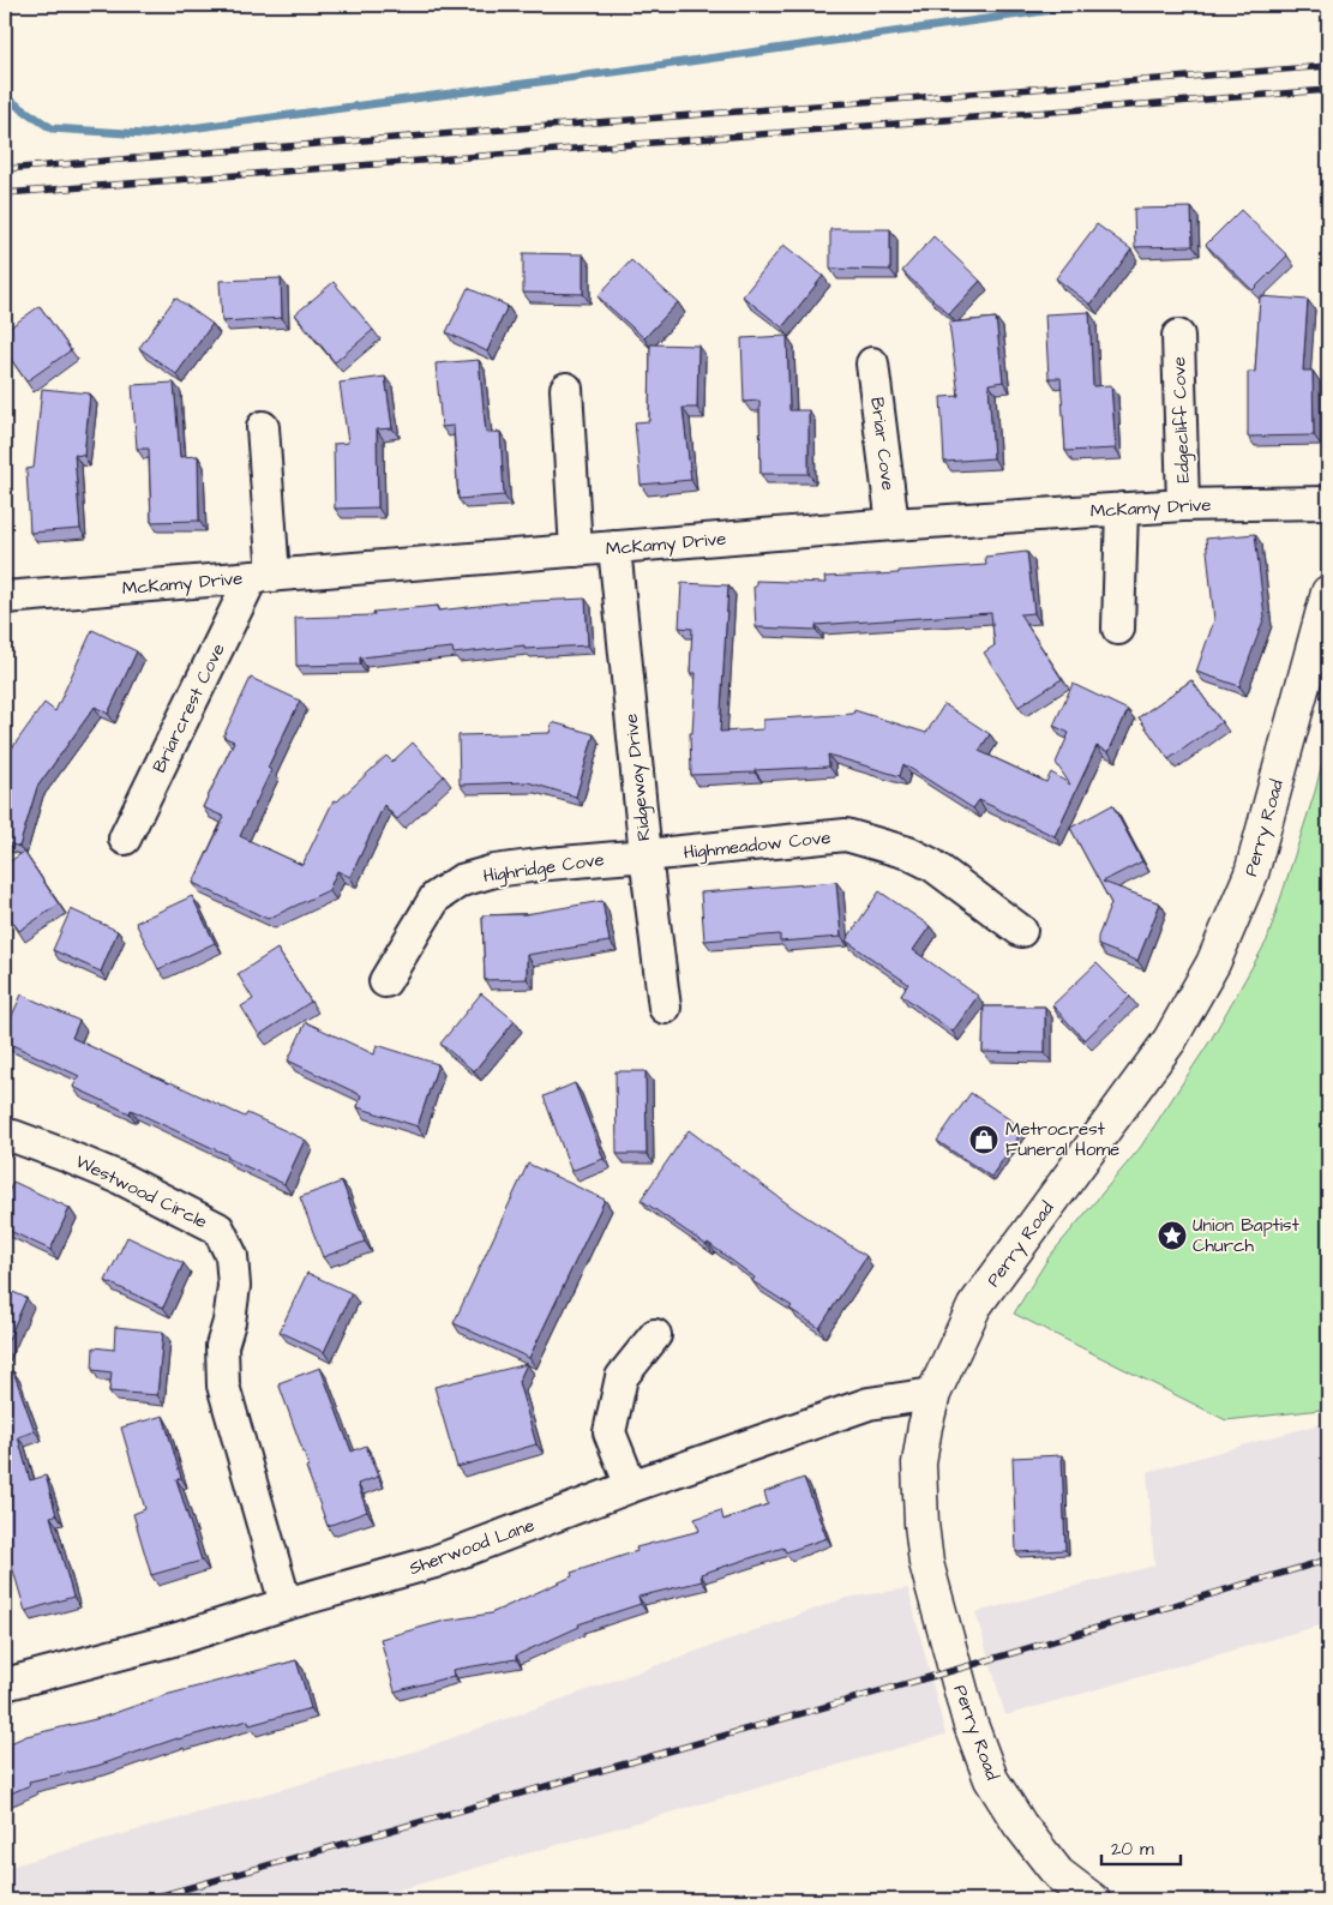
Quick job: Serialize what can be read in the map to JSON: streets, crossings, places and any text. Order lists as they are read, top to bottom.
{
  "streets": {
    "street": [
      "Edgecliff Cove",
      "Briar Cove",
      "McKamy Drive",
      "Briarcrest Cove",
      "Ridgeway Drive",
      "Perry Road",
      "Highmeadow Cove",
      "Highridge Cove",
      "Westwood Circle",
      "Sherwood Lane"
    ]
  },
  "crossings": [
    ["Edgecliff Cove", "McKamy Drive"],
    ["Briar Cove", "McKamy Drive"],
    ["McKamy Drive", "Briarcrest Cove"],
    ["McKamy Drive", "Ridgeway Drive"],
    ["Ridgeway Drive", "Highmeadow Cove"],
    ["Ridgeway Drive", "Highridge Cove"],
    ["Perry Road", "Sherwood Lane"],
    ["Highmeadow Cove", "Highridge Cove"],
    ["Westwood Circle", "Sherwood Lane"]
  ],
  "places": {
    "shop": ["Metrocrest Funeral Home"],
    "place": ["Union Baptist Church"]
  },
  "scale_bar": "20 m"
}
